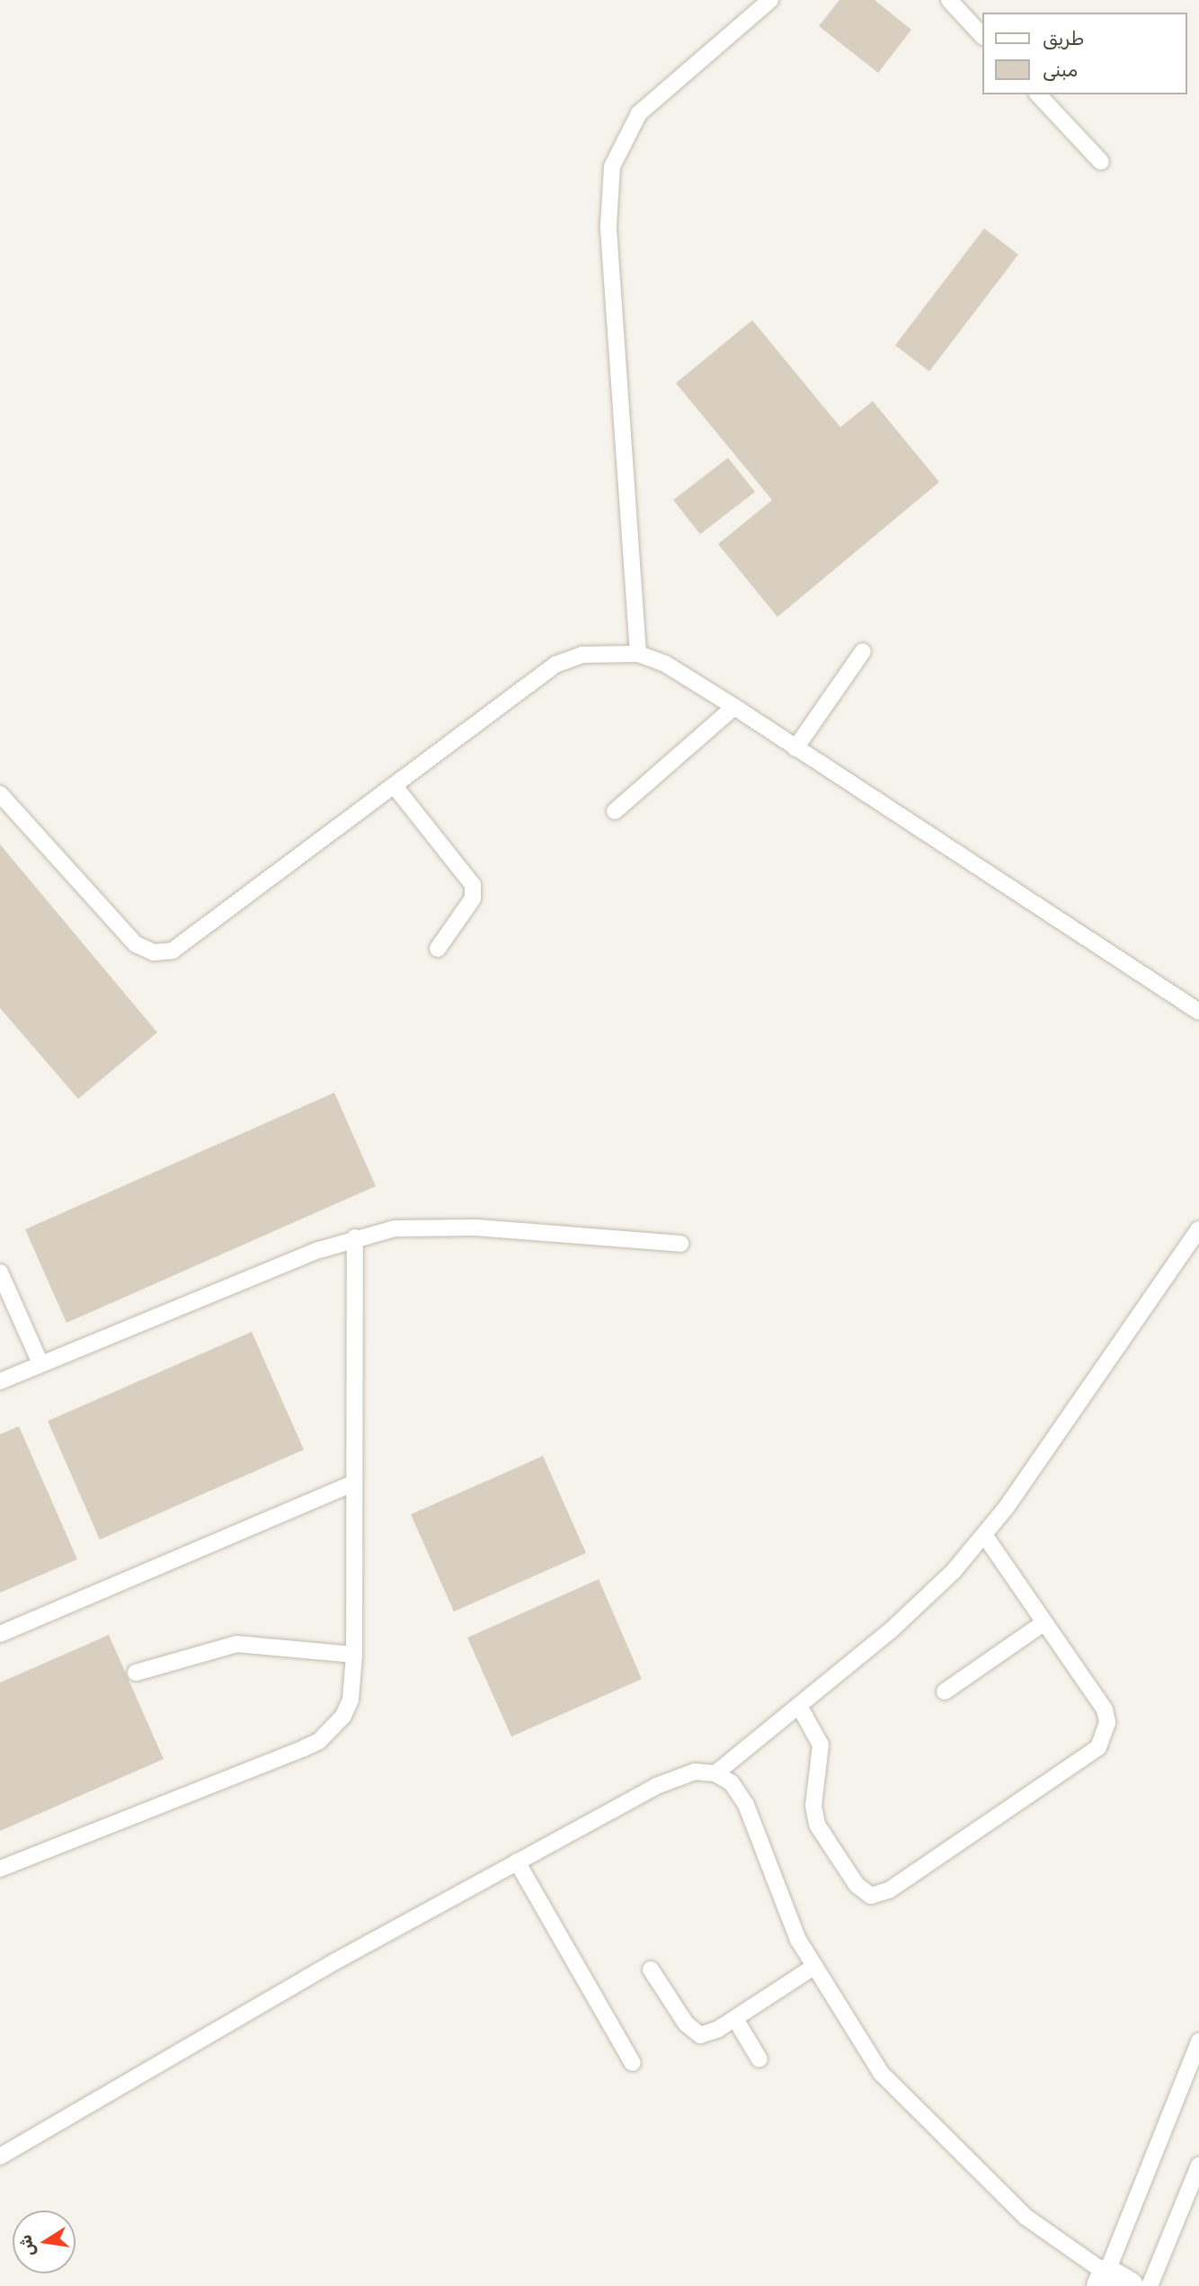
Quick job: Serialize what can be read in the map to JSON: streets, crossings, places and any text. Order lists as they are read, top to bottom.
{
  "legend": ["طريق", "مبنى"],
  "north": "left"
}
